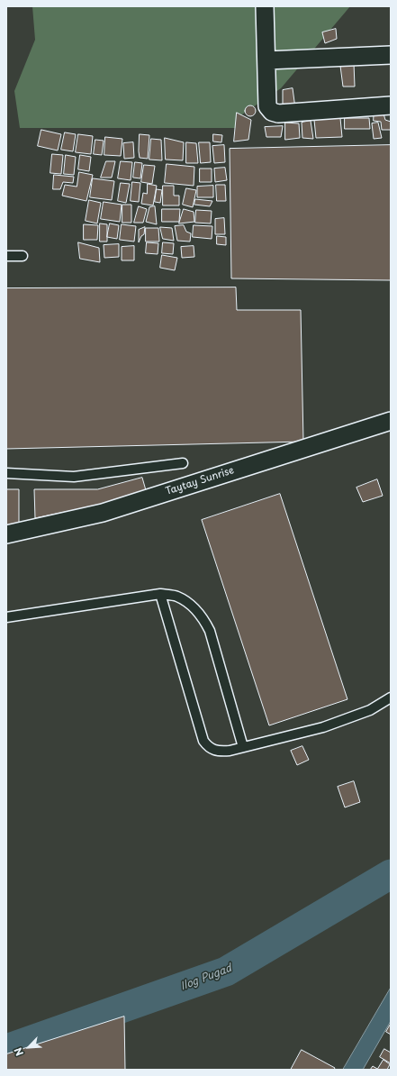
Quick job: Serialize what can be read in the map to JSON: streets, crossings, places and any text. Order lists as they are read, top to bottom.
{
  "streets": {
    "street": ["Taytay Sunrise"]
  },
  "water": ["Ilog Pugad"],
  "north": "bottom left"
}
